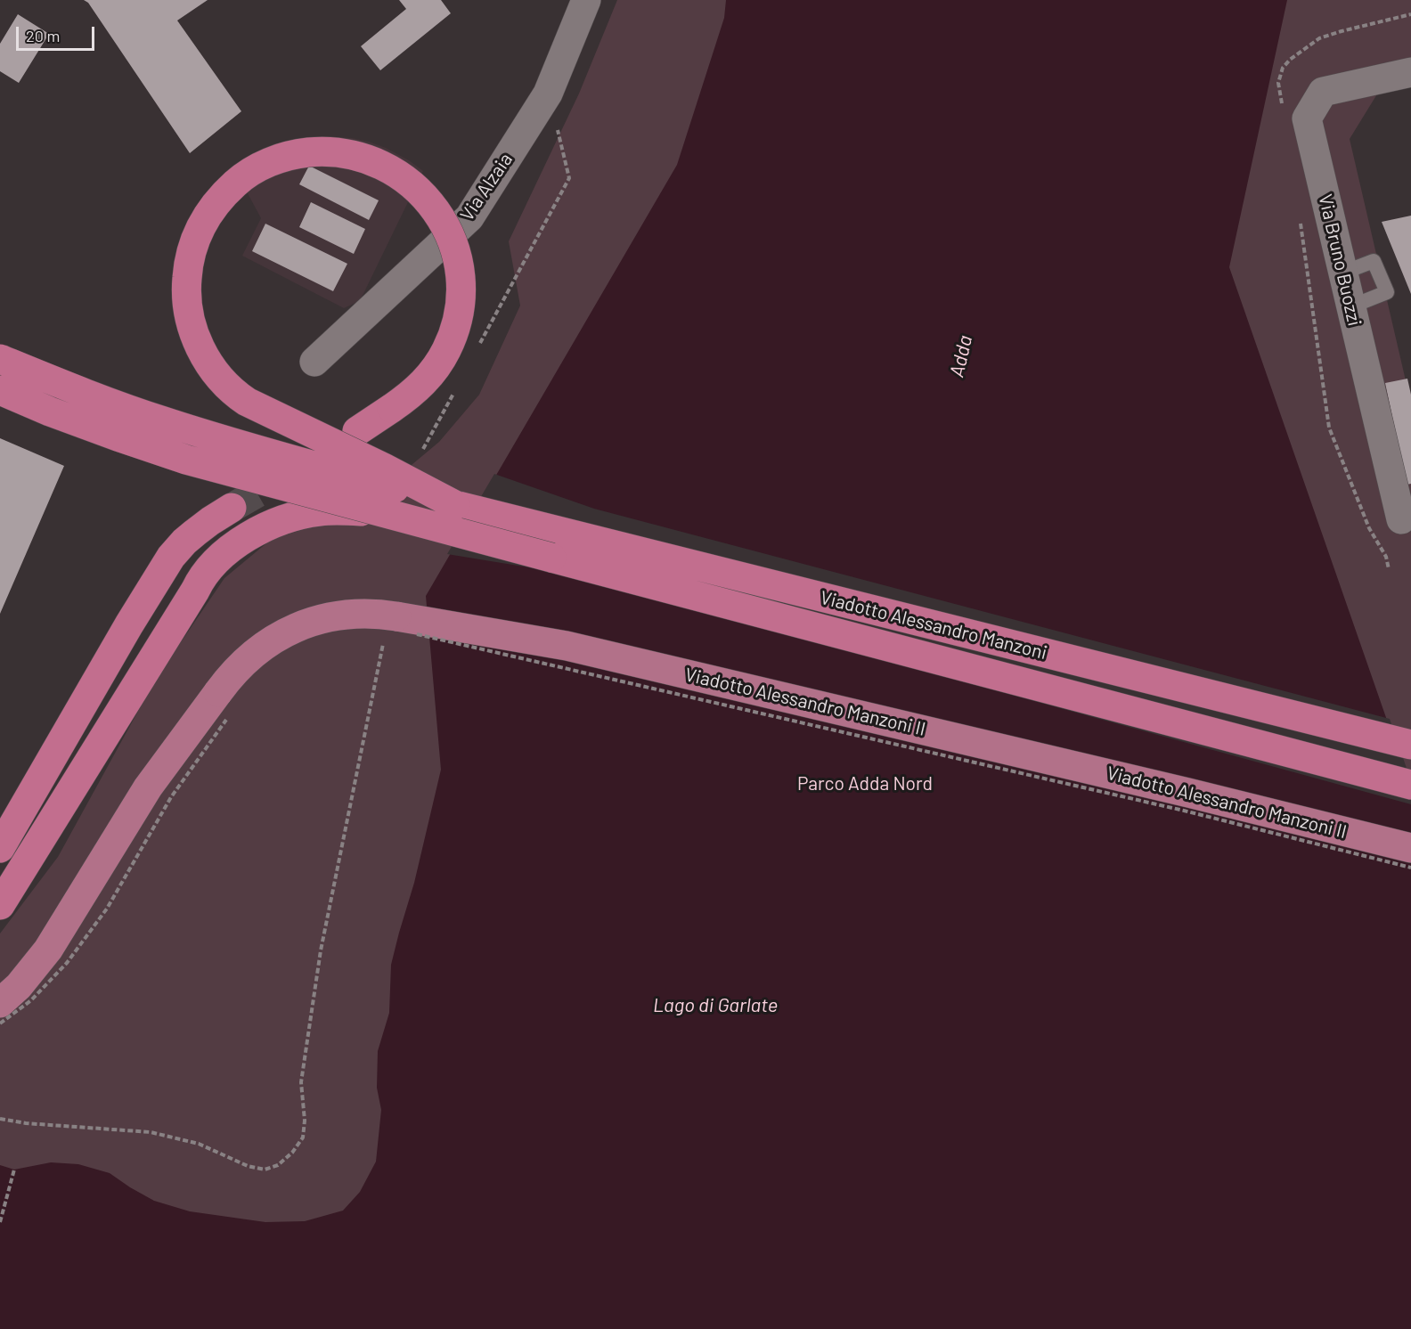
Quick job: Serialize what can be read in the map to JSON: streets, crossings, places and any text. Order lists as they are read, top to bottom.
{
  "streets": {
    "highway": ["Viadotto Alessandro Manzoni"],
    "main road": ["Viadotto Alessandro Manzoni II"],
    "street": ["Via Alzaia", "Via Bruno Buozzi"]
  },
  "water": ["Adda", "Lago di Garlate"],
  "parks": ["Parco Adda Nord"],
  "scale_bar": "20 m"
}
